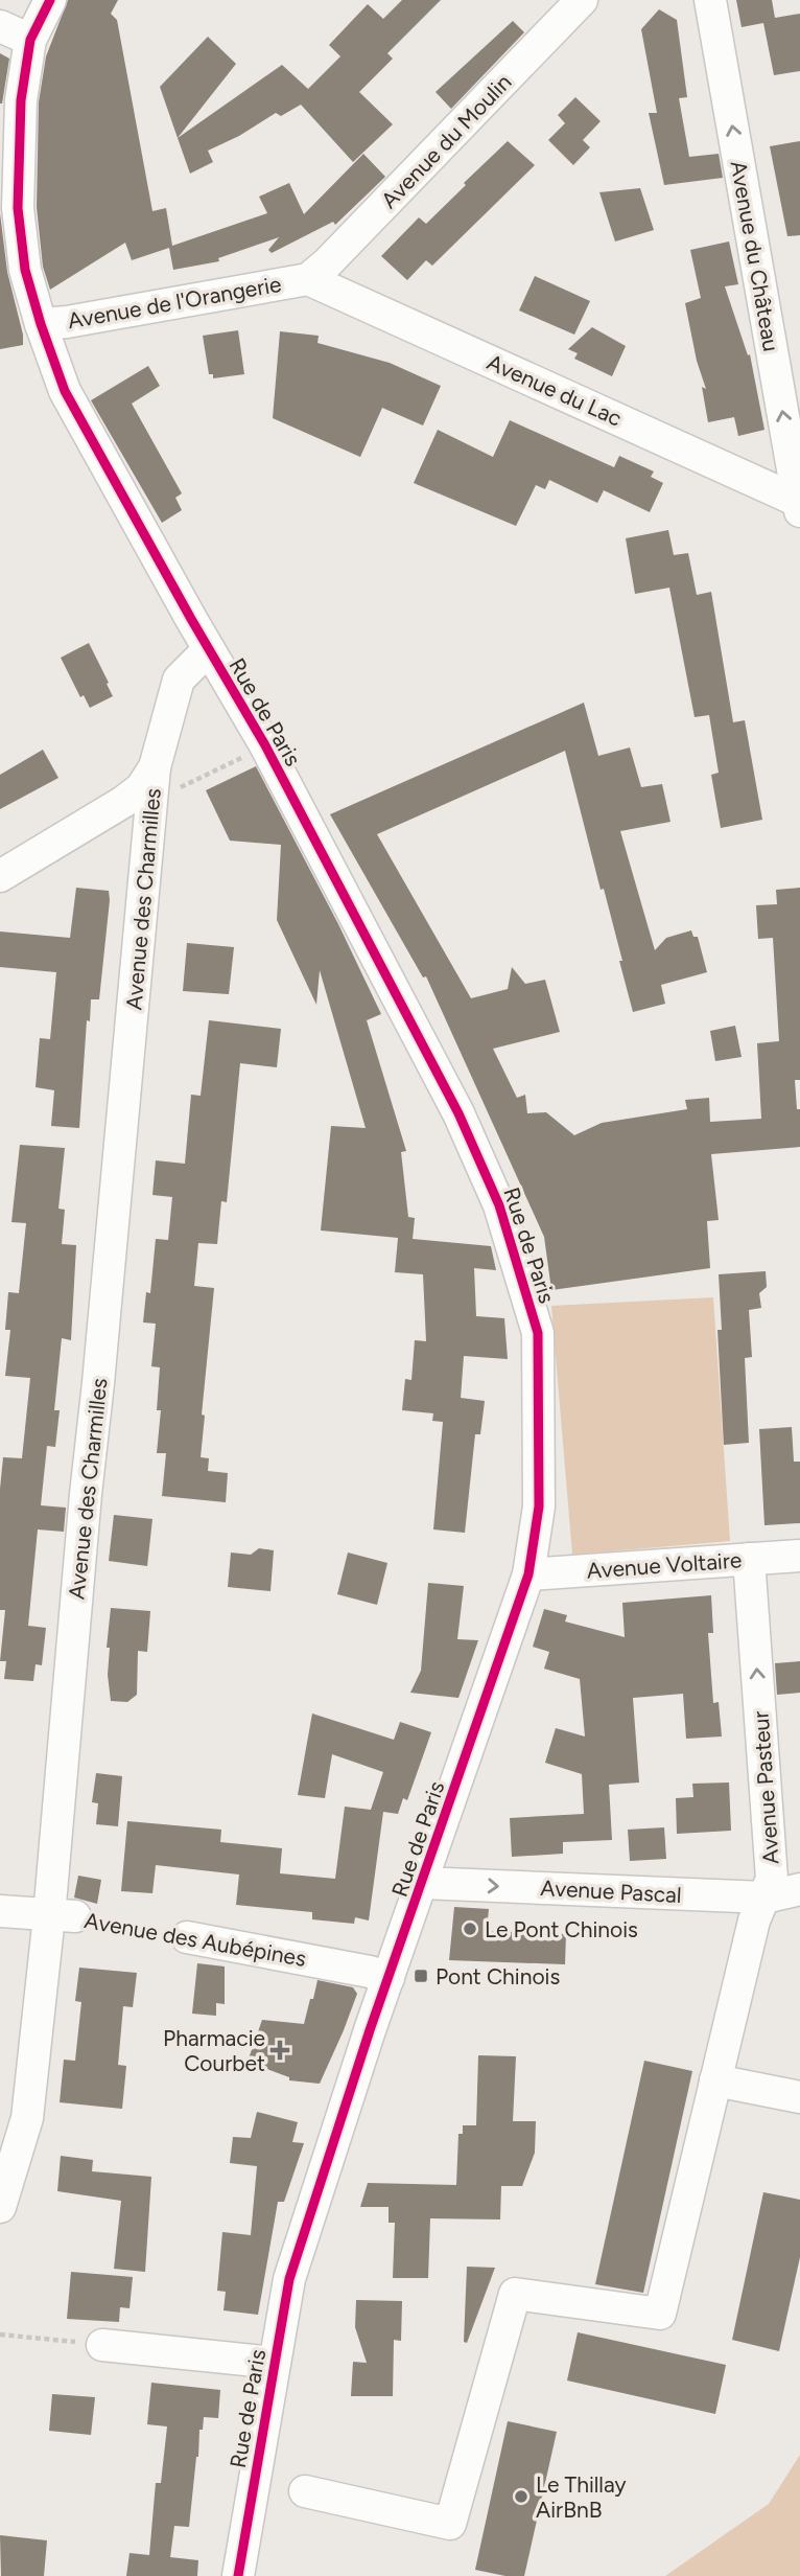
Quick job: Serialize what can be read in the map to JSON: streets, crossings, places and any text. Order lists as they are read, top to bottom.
{
  "streets": {
    "street": [
      "Avenue du Moulin",
      "Avenue du Château",
      "Avenue de l'Orangerie",
      "Avenue du Lac",
      "Rue de Paris",
      "Avenue des Charmilles",
      "Avenue Voltaire",
      "Avenue Pasteur",
      "Avenue Pascal",
      "Avenue des Aubépines"
    ]
  },
  "crossings": [
    ["Avenue du Moulin", "Avenue de l'Orangerie"],
    ["Avenue du Moulin", "Avenue du Lac"],
    ["Avenue du Château", "Avenue du Lac"],
    ["Avenue de l'Orangerie", "Avenue du Lac"],
    ["Avenue de l'Orangerie", "Rue de Paris"],
    ["Rue de Paris", "Avenue Voltaire"],
    ["Rue de Paris", "Avenue Pascal"],
    ["Rue de Paris", "Avenue des Aubépines"],
    ["Avenue des Charmilles", "Avenue des Aubépines"],
    ["Avenue Voltaire", "Avenue Pasteur"],
    ["Avenue Pasteur", "Avenue Pascal"]
  ],
  "one_way": ["Avenue du Château", "Avenue Pascal"],
  "places": {
    "other": ["Le Pont Chinois", "Le Thillay AirBnB"],
    "transit": ["Pont Chinois"],
    "health": ["Pharmacie Courbet"]
  }
}
